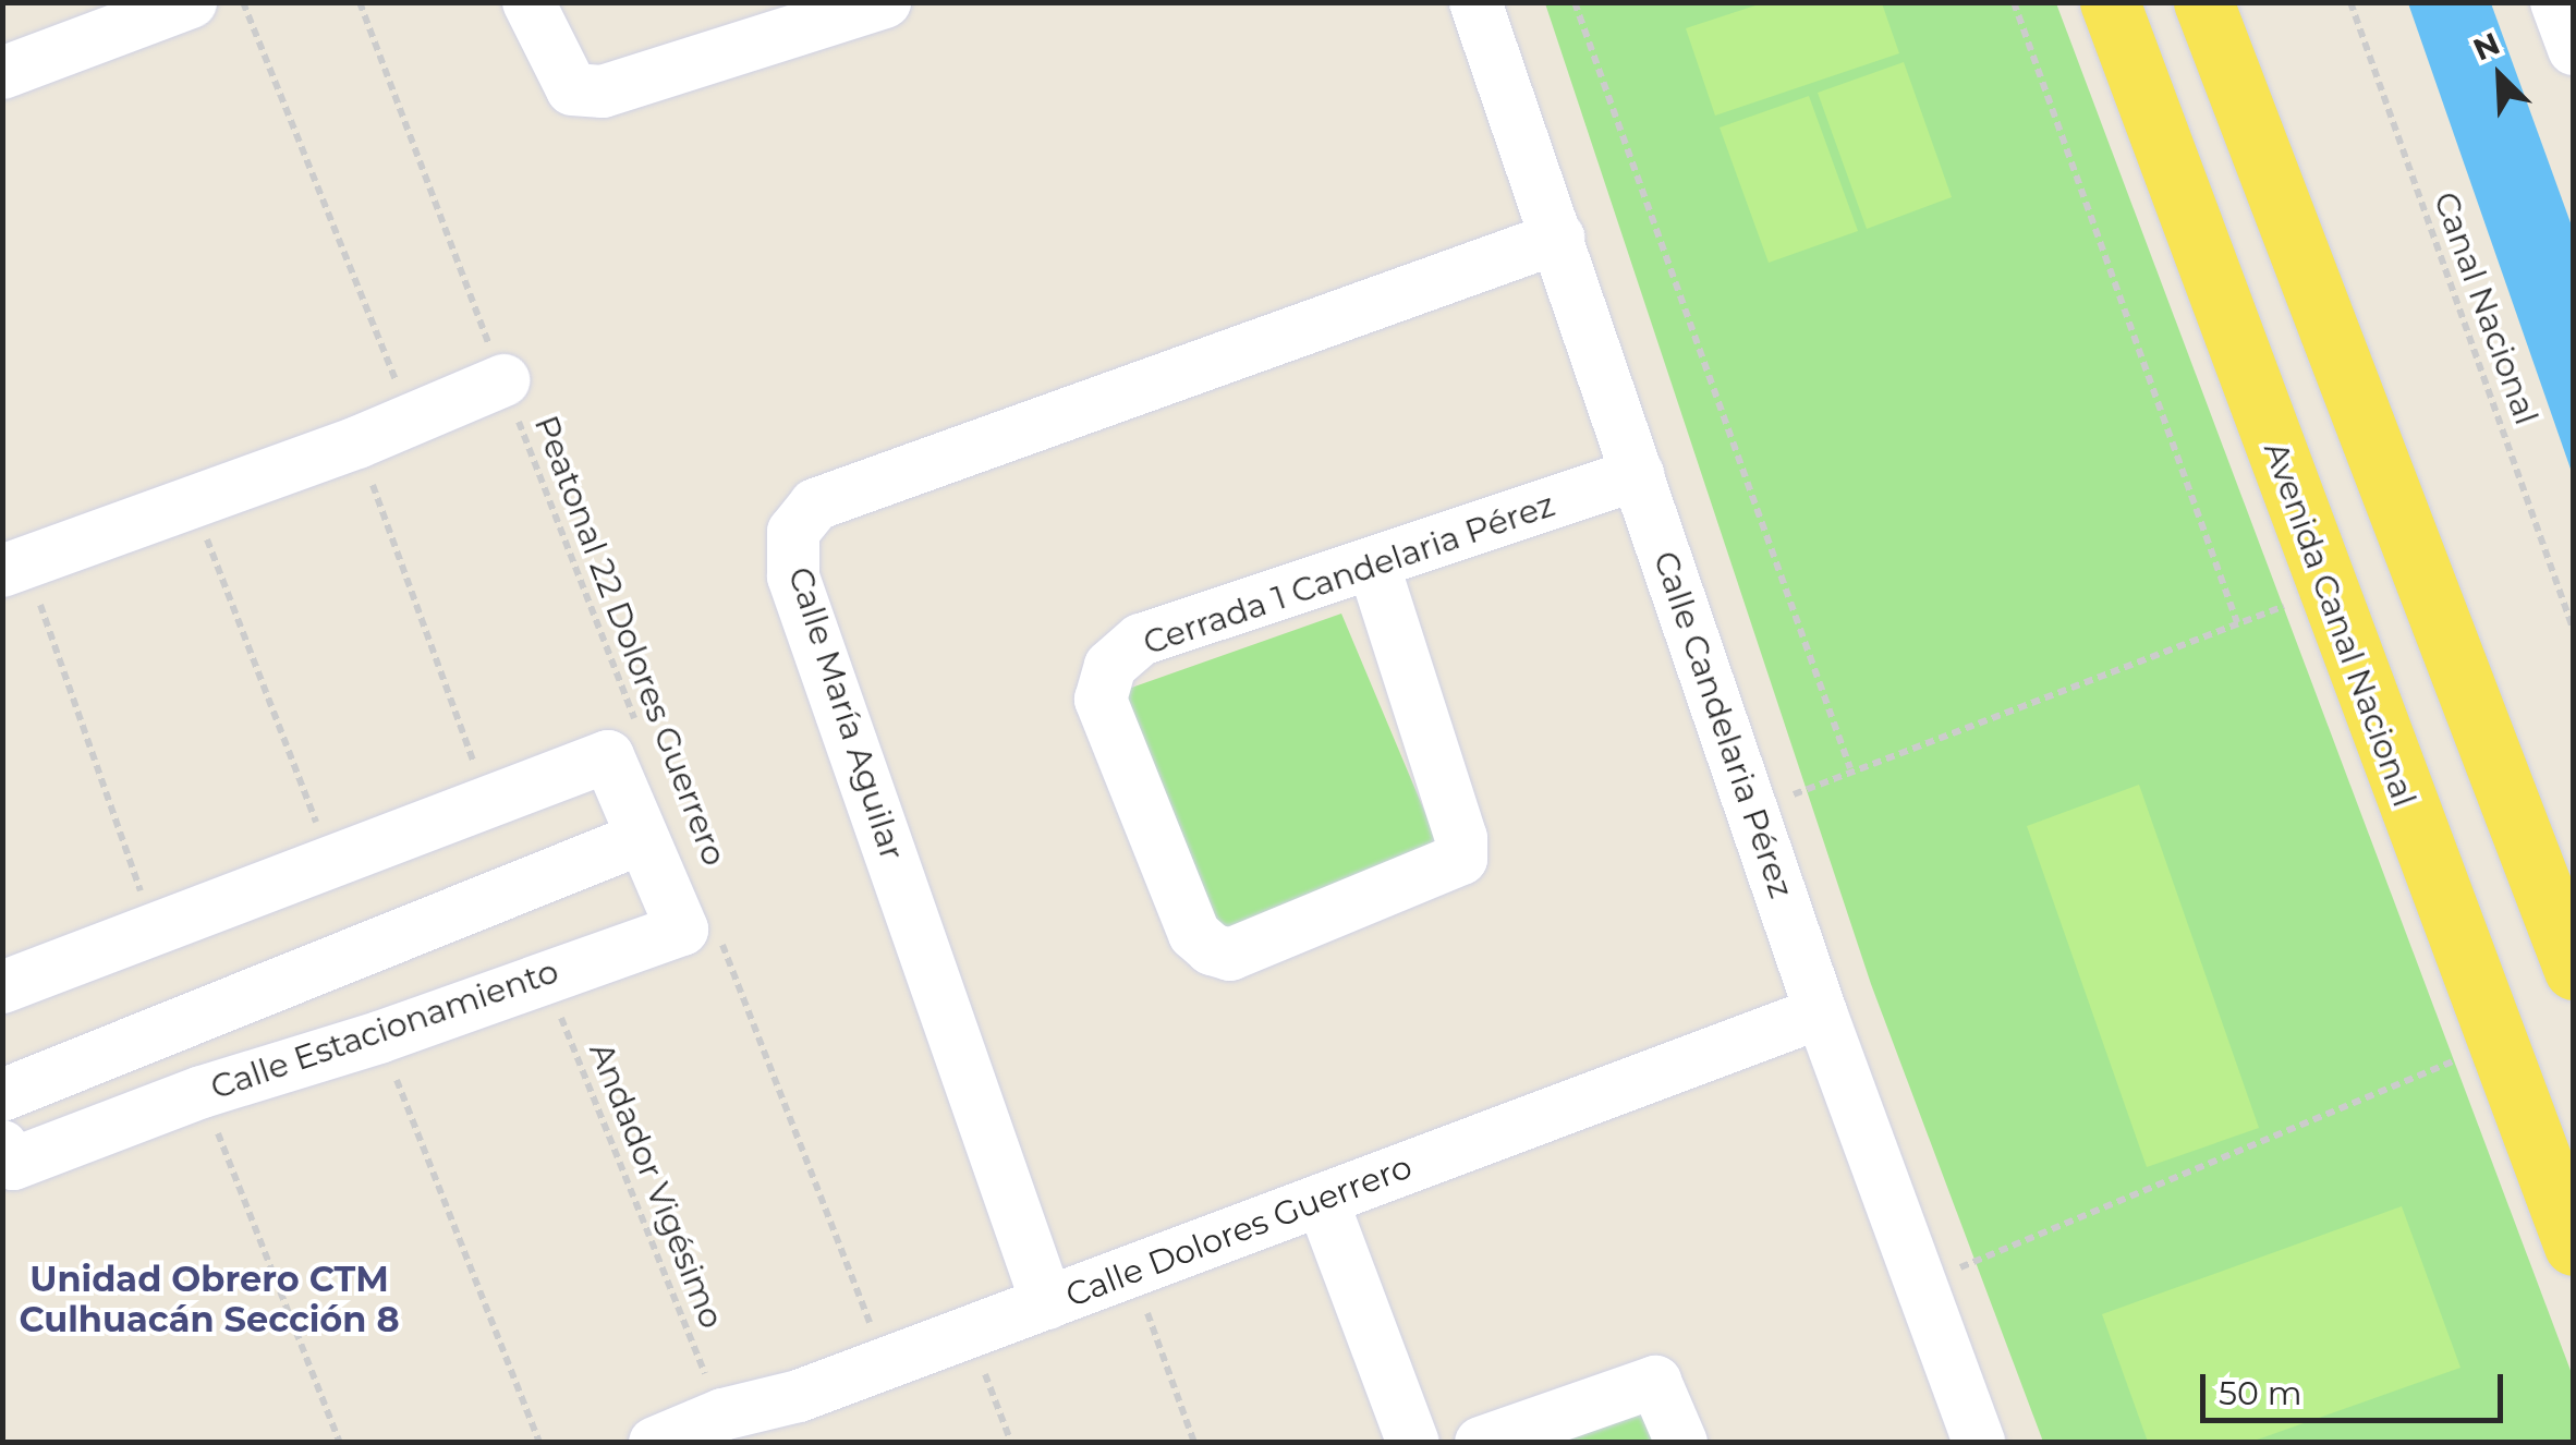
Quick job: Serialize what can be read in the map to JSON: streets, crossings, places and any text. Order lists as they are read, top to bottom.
{
  "streets": {
    "main road": ["Avenida Canal Nacional"],
    "street": [
      "Cerrada 1 Candelaria Pérez",
      "Calle María Aguilar",
      "Calle Candelaria Pérez",
      "Calle Estacionamiento",
      "Calle Dolores Guerrero"
    ],
    "path": ["Canal Nacional", "Peatonal 22 Dolores Guerrero", "Andador Vigésimo"]
  },
  "crossings": [
    ["Cerrada 1 Candelaria Pérez", "Calle Candelaria Pérez"],
    ["Calle María Aguilar", "Calle Candelaria Pérez"],
    ["Calle María Aguilar", "Calle Dolores Guerrero"],
    ["Calle Candelaria Pérez", "Calle Dolores Guerrero"],
    ["Calle Estacionamiento", "Andador Vigésimo"],
    ["Andador Vigésimo", "Calle Dolores Guerrero"]
  ],
  "districts": ["Unidad Obrero CTM Culhuacán Sección 8"],
  "scale_bar": "50 m",
  "north": "top left"
}
